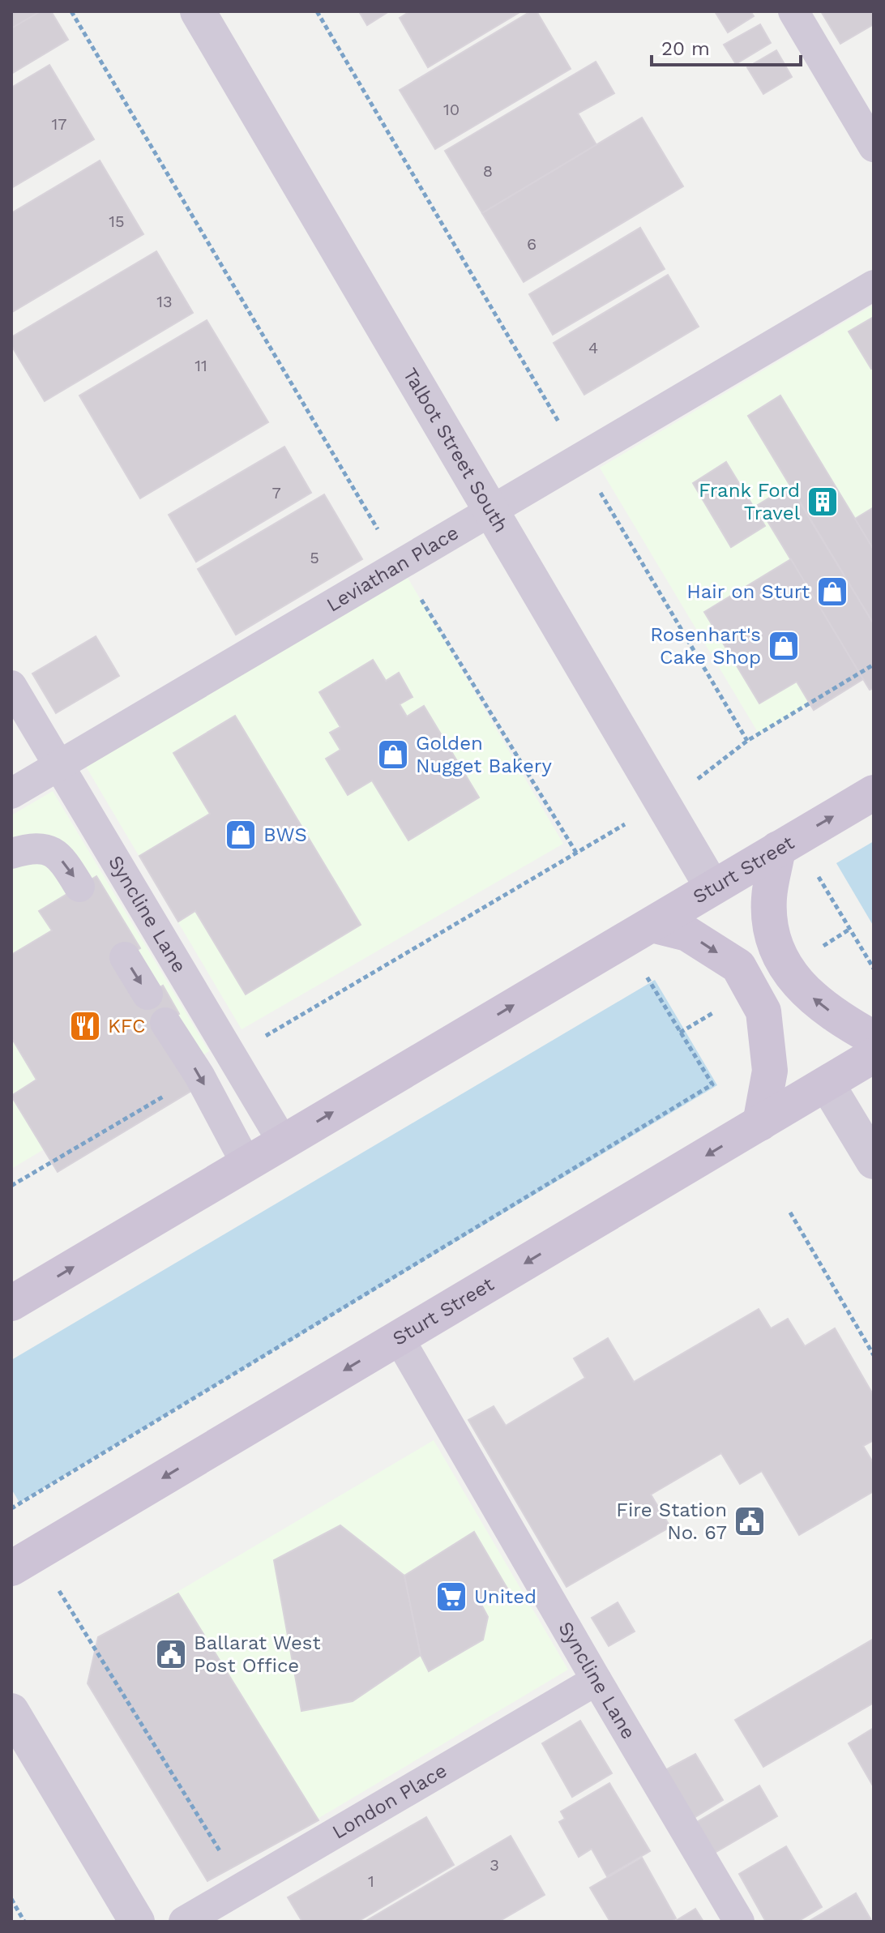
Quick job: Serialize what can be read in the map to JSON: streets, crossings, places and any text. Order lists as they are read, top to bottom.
{
  "streets": {
    "main road": ["Sturt Street"],
    "street": ["Talbot Street South"],
    "lane": ["Leviathan Place", "Syncline Lane", "London Place"]
  },
  "crossings": [
    ["Talbot Street South", "Leviathan Place"],
    ["Talbot Street South", "Sturt Street"],
    ["Leviathan Place", "Syncline Lane"],
    ["Sturt Street", "Syncline Lane"],
    ["Syncline Lane", "London Place"]
  ],
  "places": {
    "building": ["Frank Ford Travel"],
    "shop": [
      "Hair on Sturt",
      "Rosenhart's Cake Shop",
      "Golden Nugget Bakery",
      "BWS"
    ],
    "restaurant": ["KFC"],
    "public building": ["Fire Station No. 67", "Ballarat West Post Office"],
    "supermarket": ["United"]
  },
  "house_numbers": [
    "10",
    "17",
    "8",
    "15",
    "6",
    "13",
    "4",
    "11",
    "7",
    "5",
    "3",
    "1"
  ],
  "scale_bar": "20 m"
}
